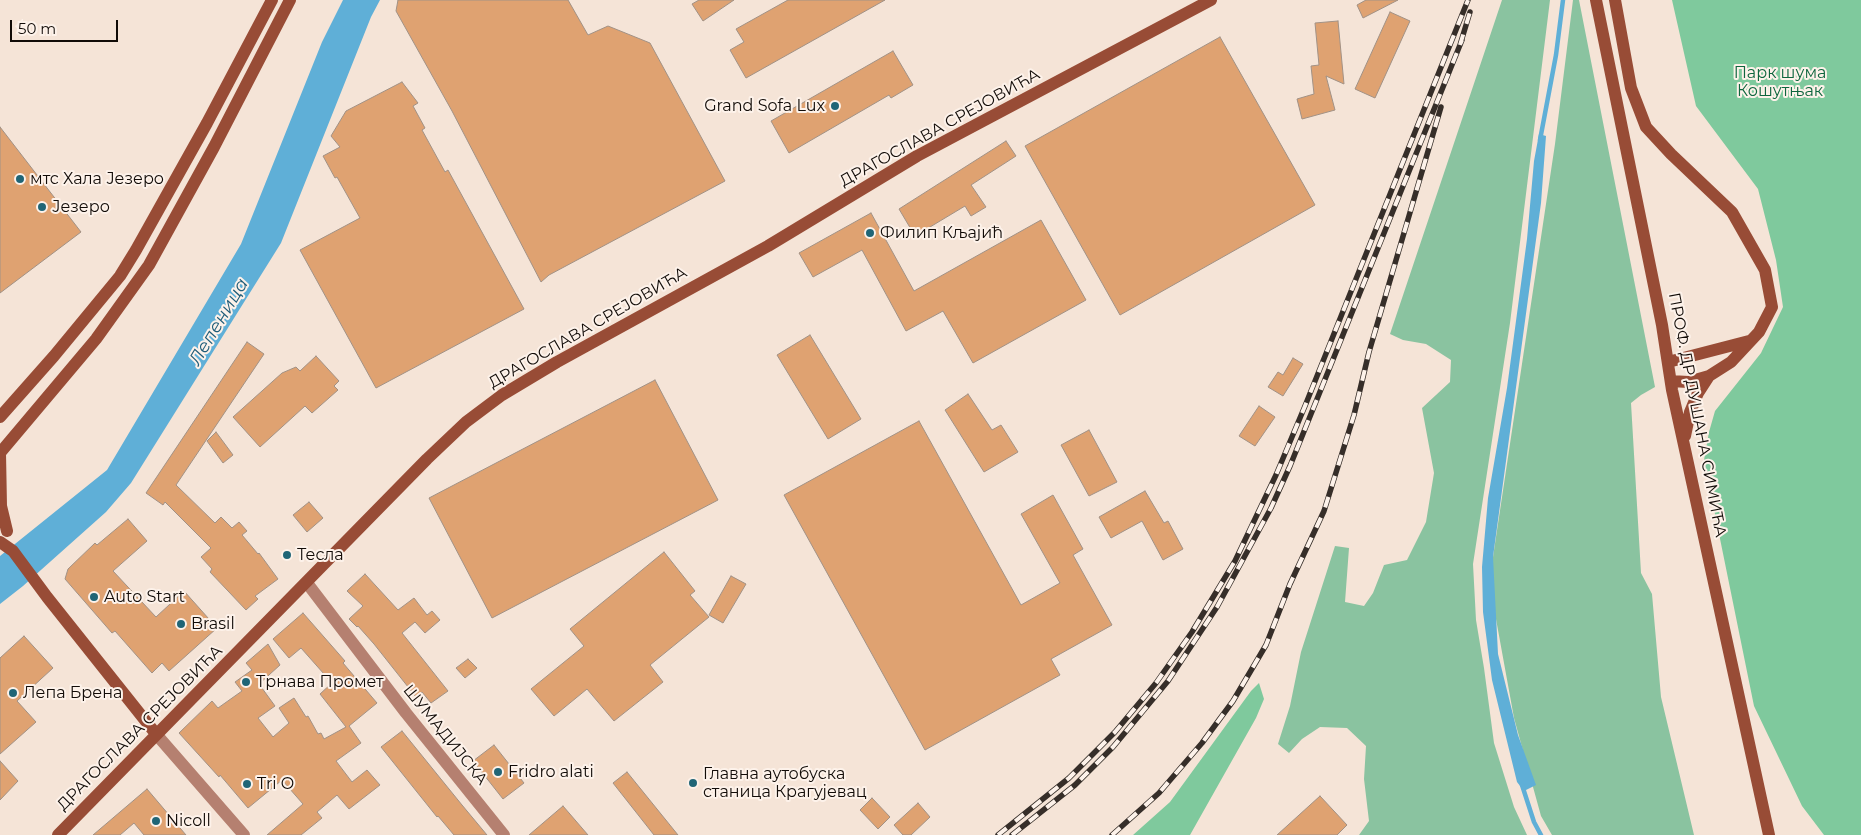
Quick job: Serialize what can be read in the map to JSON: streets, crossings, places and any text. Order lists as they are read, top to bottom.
{
  "streets": {
    "street": ["ДРАГОСЛАВА СРЕЈОВИЋА", "ПРОФ. ДР ДУШАНА СИМИЋА", "ШУМАДИЈСКА"]
  },
  "crossings": [
    ["ДРАГОСЛАВА СРЕЈОВИЋА", "ШУМАДИЈСКА"]
  ],
  "water": ["Лепеница"],
  "parks": ["Парк шума Кошутњак"],
  "places": [
    "Grand Sofa Lux",
    "мтс Хала Језеро",
    "Језеро",
    "Филип Кљајић",
    "Тесла",
    "Auto Start",
    "Brasil",
    "Трнава Промет",
    "Лепа Брена",
    "Fridro alati",
    "Главна аутобуска станица Крагујевац",
    "Tri O",
    "Nicoll"
  ],
  "scale_bar": "50 m"
}
